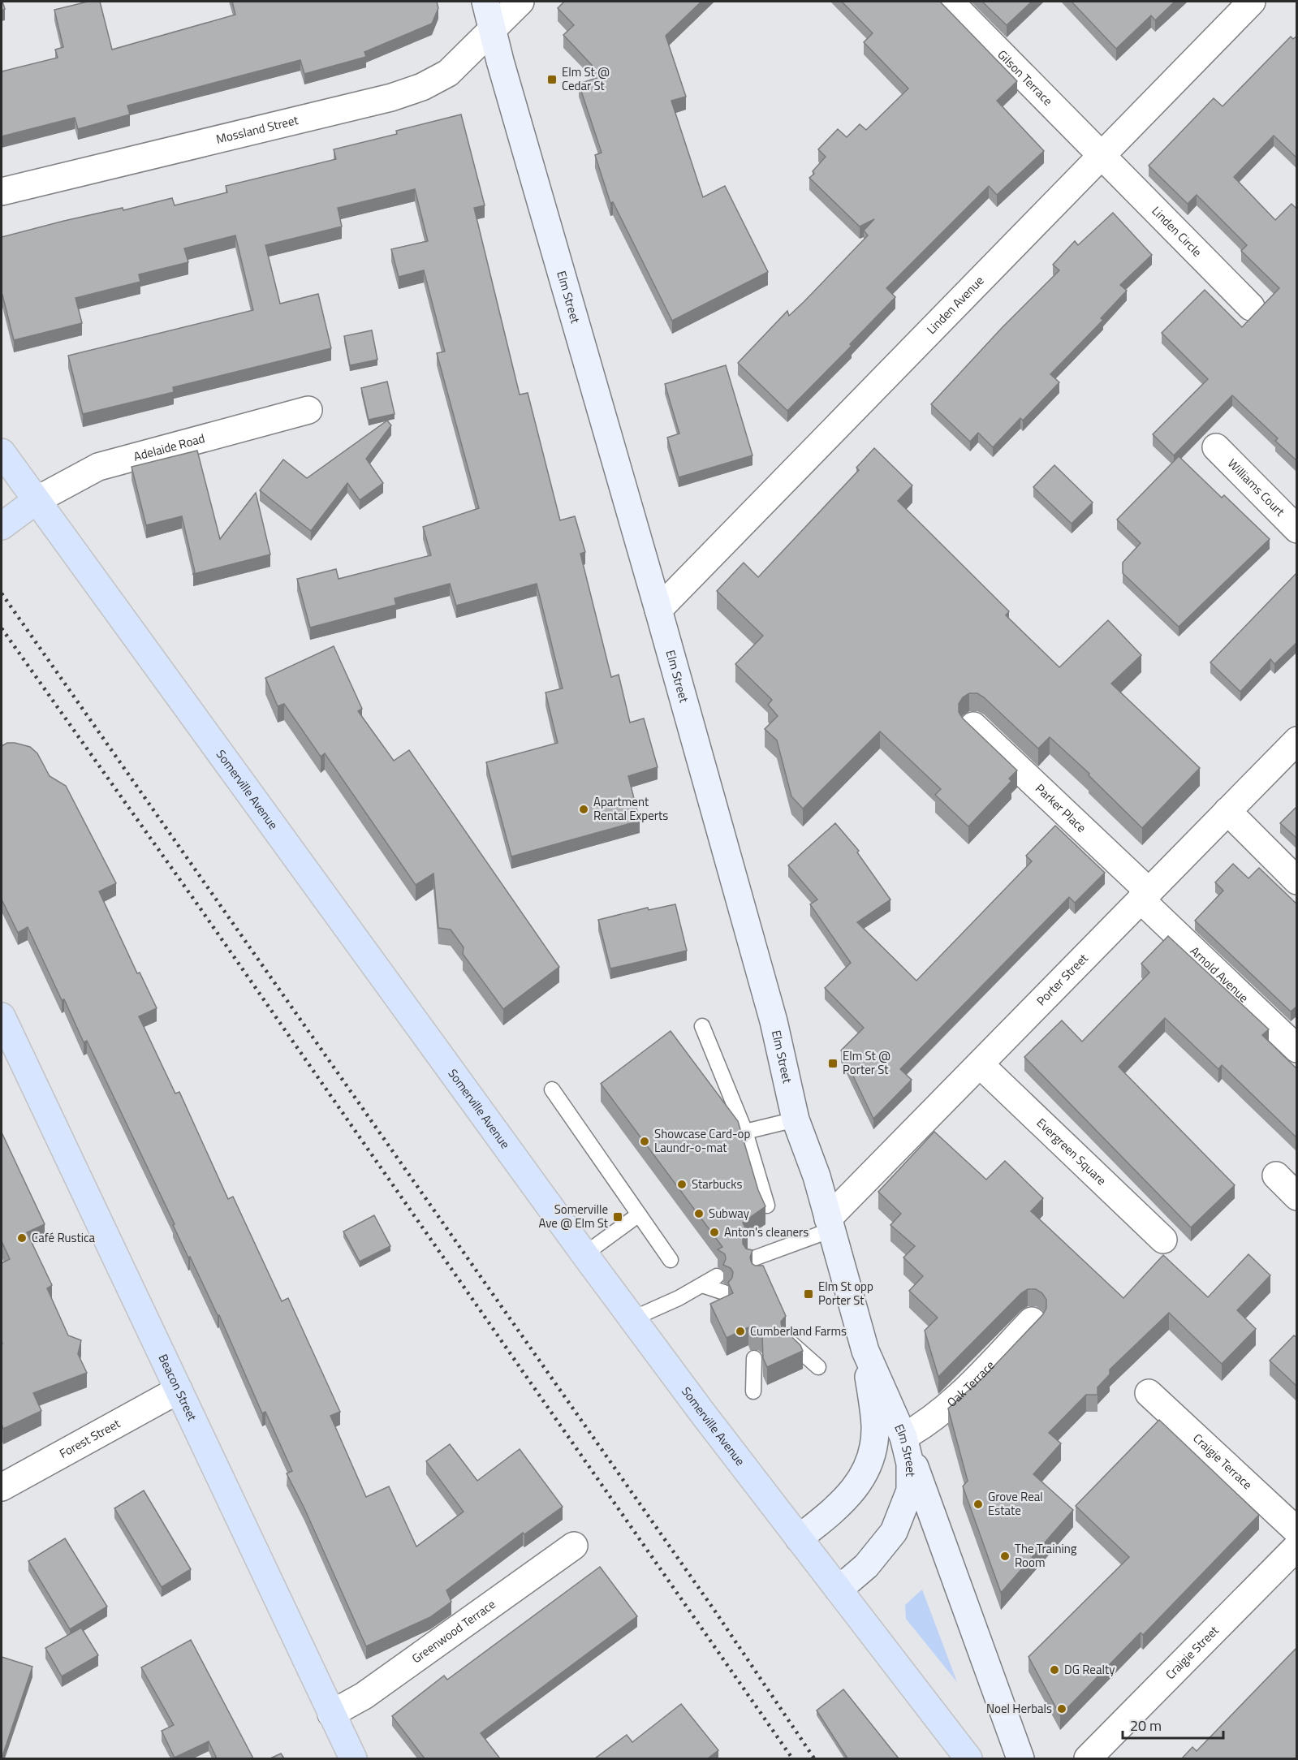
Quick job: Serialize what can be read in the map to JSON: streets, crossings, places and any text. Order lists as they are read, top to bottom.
{
  "streets": {
    "main road": ["Elm Street", "Somerville Avenue", "Beacon Street"],
    "street": [
      "Gilson Terrace",
      "Mossland Street",
      "Linden Circle",
      "Linden Avenue",
      "Adelaide Road",
      "Williams Court",
      "Parker Place",
      "Arnold Avenue",
      "Porter Street",
      "Evergreen Square",
      "Oak Terrace",
      "Forest Street",
      "Craigie Terrace",
      "Greenwood Terrace",
      "Craigie Street"
    ]
  },
  "crossings": [
    ["Gilson Terrace", "Linden Circle"],
    ["Gilson Terrace", "Linden Avenue"],
    ["Mossland Street", "Elm Street"],
    ["Linden Circle", "Linden Avenue"],
    ["Elm Street", "Linden Avenue"],
    ["Elm Street", "Somerville Avenue"],
    ["Elm Street", "Porter Street"],
    ["Elm Street", "Oak Terrace"],
    ["Adelaide Road", "Somerville Avenue"],
    ["Parker Place", "Arnold Avenue"],
    ["Parker Place", "Porter Street"],
    ["Arnold Avenue", "Porter Street"],
    ["Porter Street", "Evergreen Square"],
    ["Beacon Street", "Forest Street"],
    ["Beacon Street", "Greenwood Terrace"]
  ],
  "places": {
    "transit": [
      "Elm St @ Cedar St",
      "Elm St @ Porter St",
      "Somerville Ave @ Elm St",
      "Elm St opp Porter St"
    ],
    "other": [
      "Apartment Rental Experts",
      "Showcase Card-op Laundr-o-mat",
      "Starbucks",
      "Subway",
      "Anton's cleaners",
      "Café Rustica",
      "Cumberland Farms",
      "Grove Real Estate",
      "The Training Room",
      "DG Realty",
      "Noel Herbals"
    ]
  },
  "scale_bar": "20 m"
}
